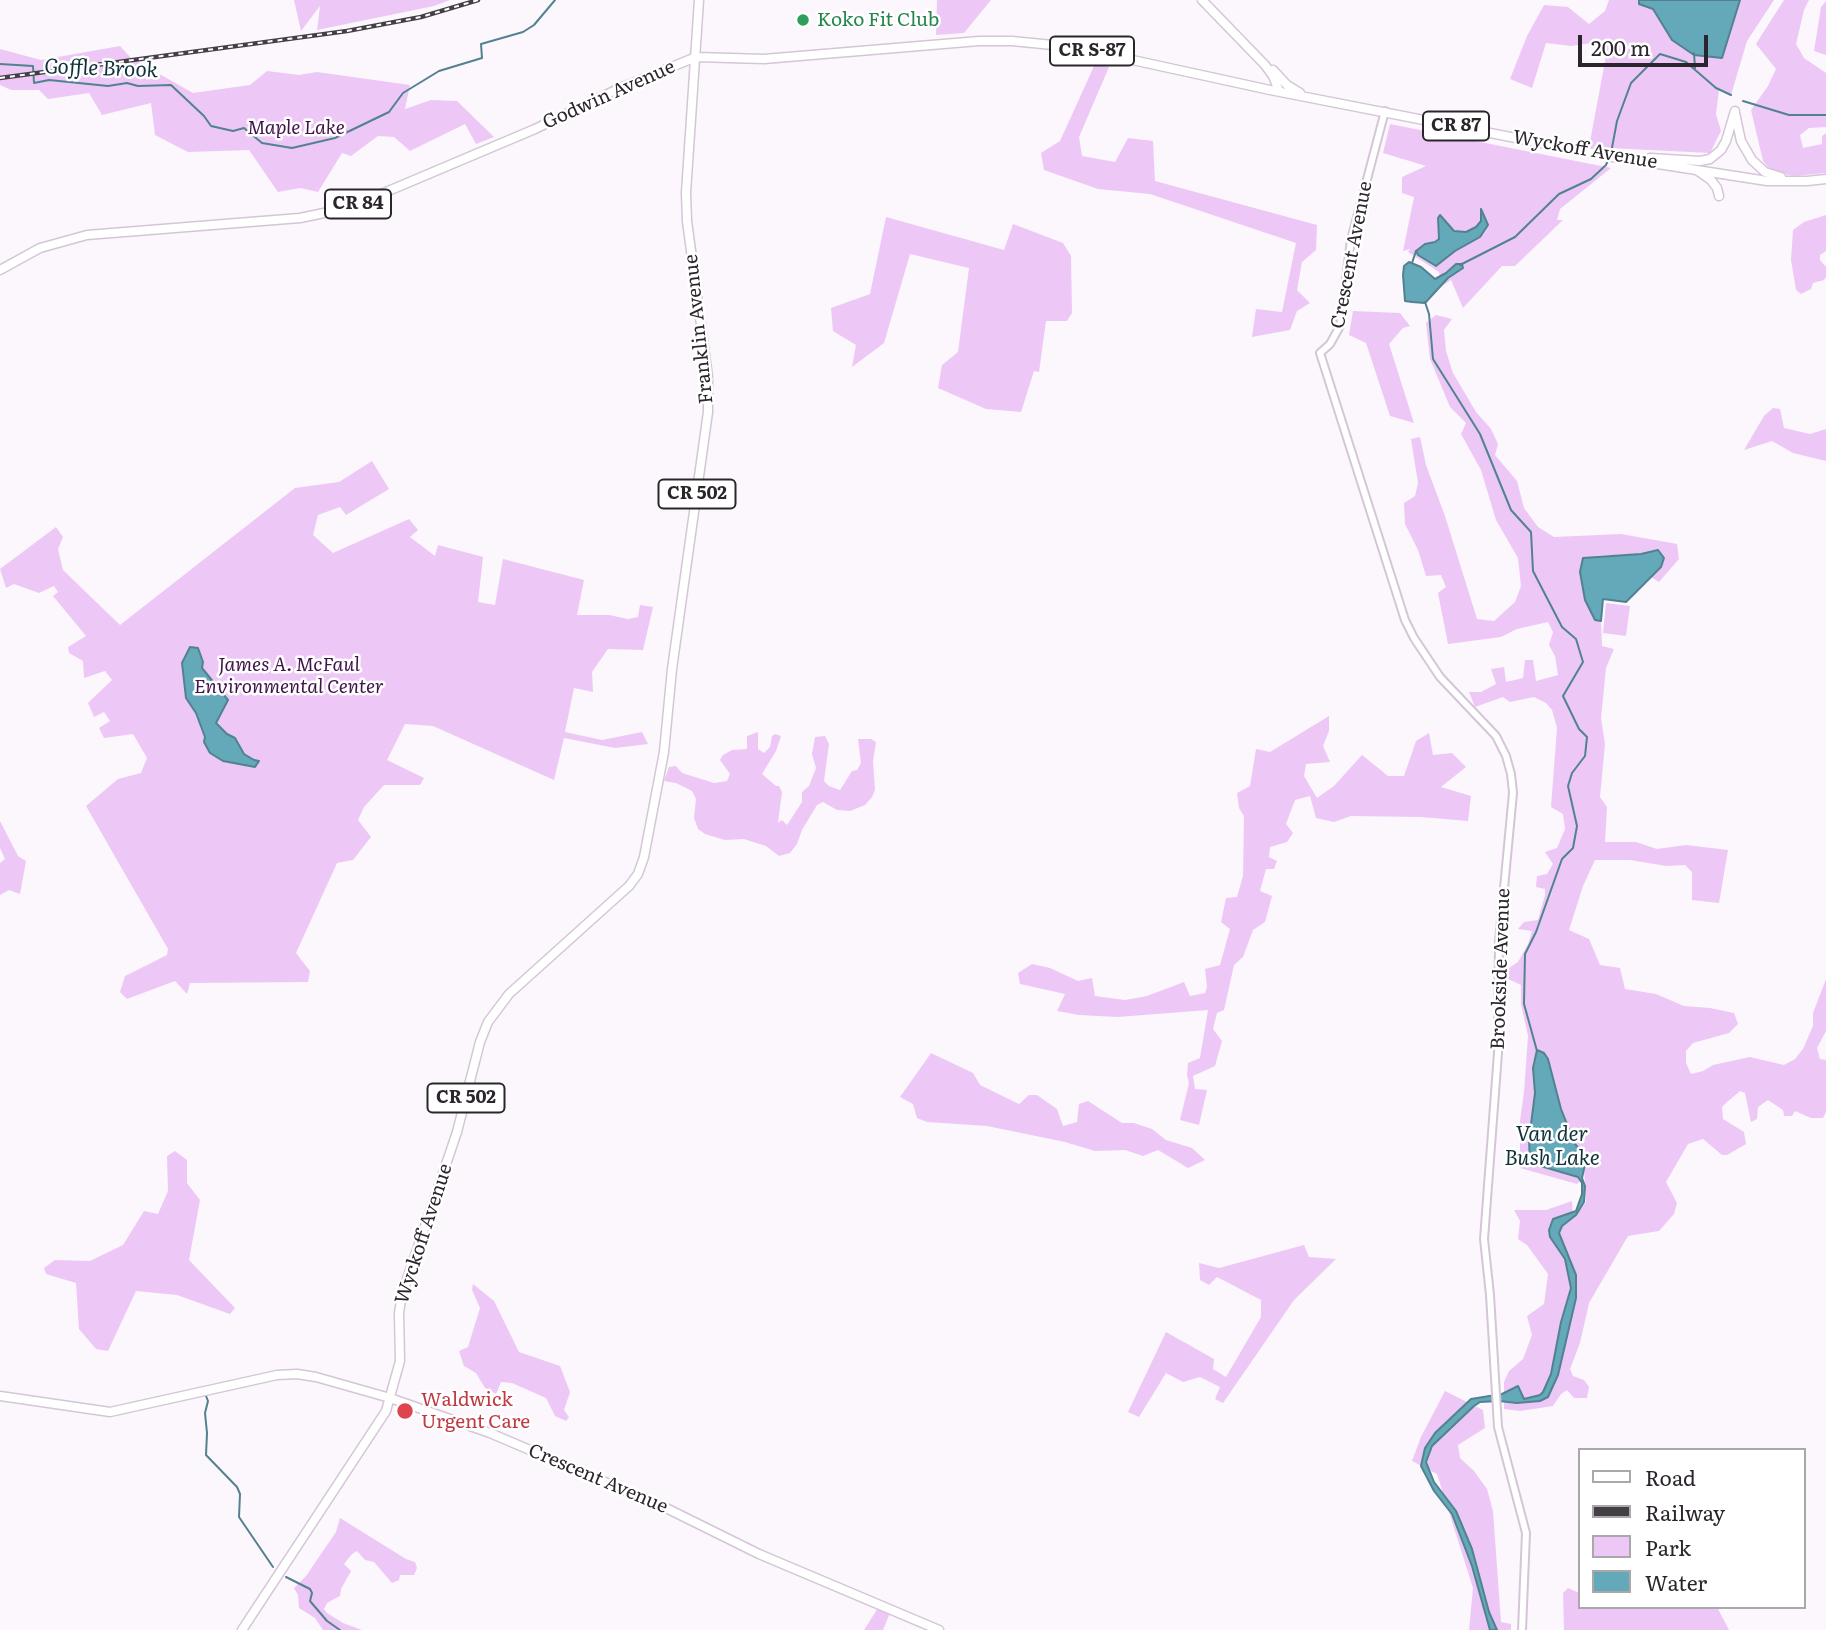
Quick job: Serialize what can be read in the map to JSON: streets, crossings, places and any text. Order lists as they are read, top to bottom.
{
  "streets": {
    "main road": [
      "CR S-87",
      "Godwin Avenue",
      "CR 87",
      "Wyckoff Avenue",
      "CR 84",
      "Crescent Avenue",
      "Franklin Avenue",
      "CR 502"
    ],
    "street": ["Brookside Avenue"]
  },
  "crossings": [
    ["Godwin Avenue", "Wyckoff Avenue"],
    ["Godwin Avenue", "Franklin Avenue"],
    ["Wyckoff Avenue", "Crescent Avenue"],
    ["Wyckoff Avenue", "Franklin Avenue"],
    ["Crescent Avenue", "Brookside Avenue"]
  ],
  "water": ["Goffle Brook", "Van der Bush Lake"],
  "parks": ["Maple Lake", "James A. McFaul Environmental Center"],
  "places": ["Koko Fit Club", "Waldwick Urgent Care"],
  "legend": [
    "Road",
    "Railway",
    "Park",
    "Water"
  ],
  "scale_bar": "200 m"
}
